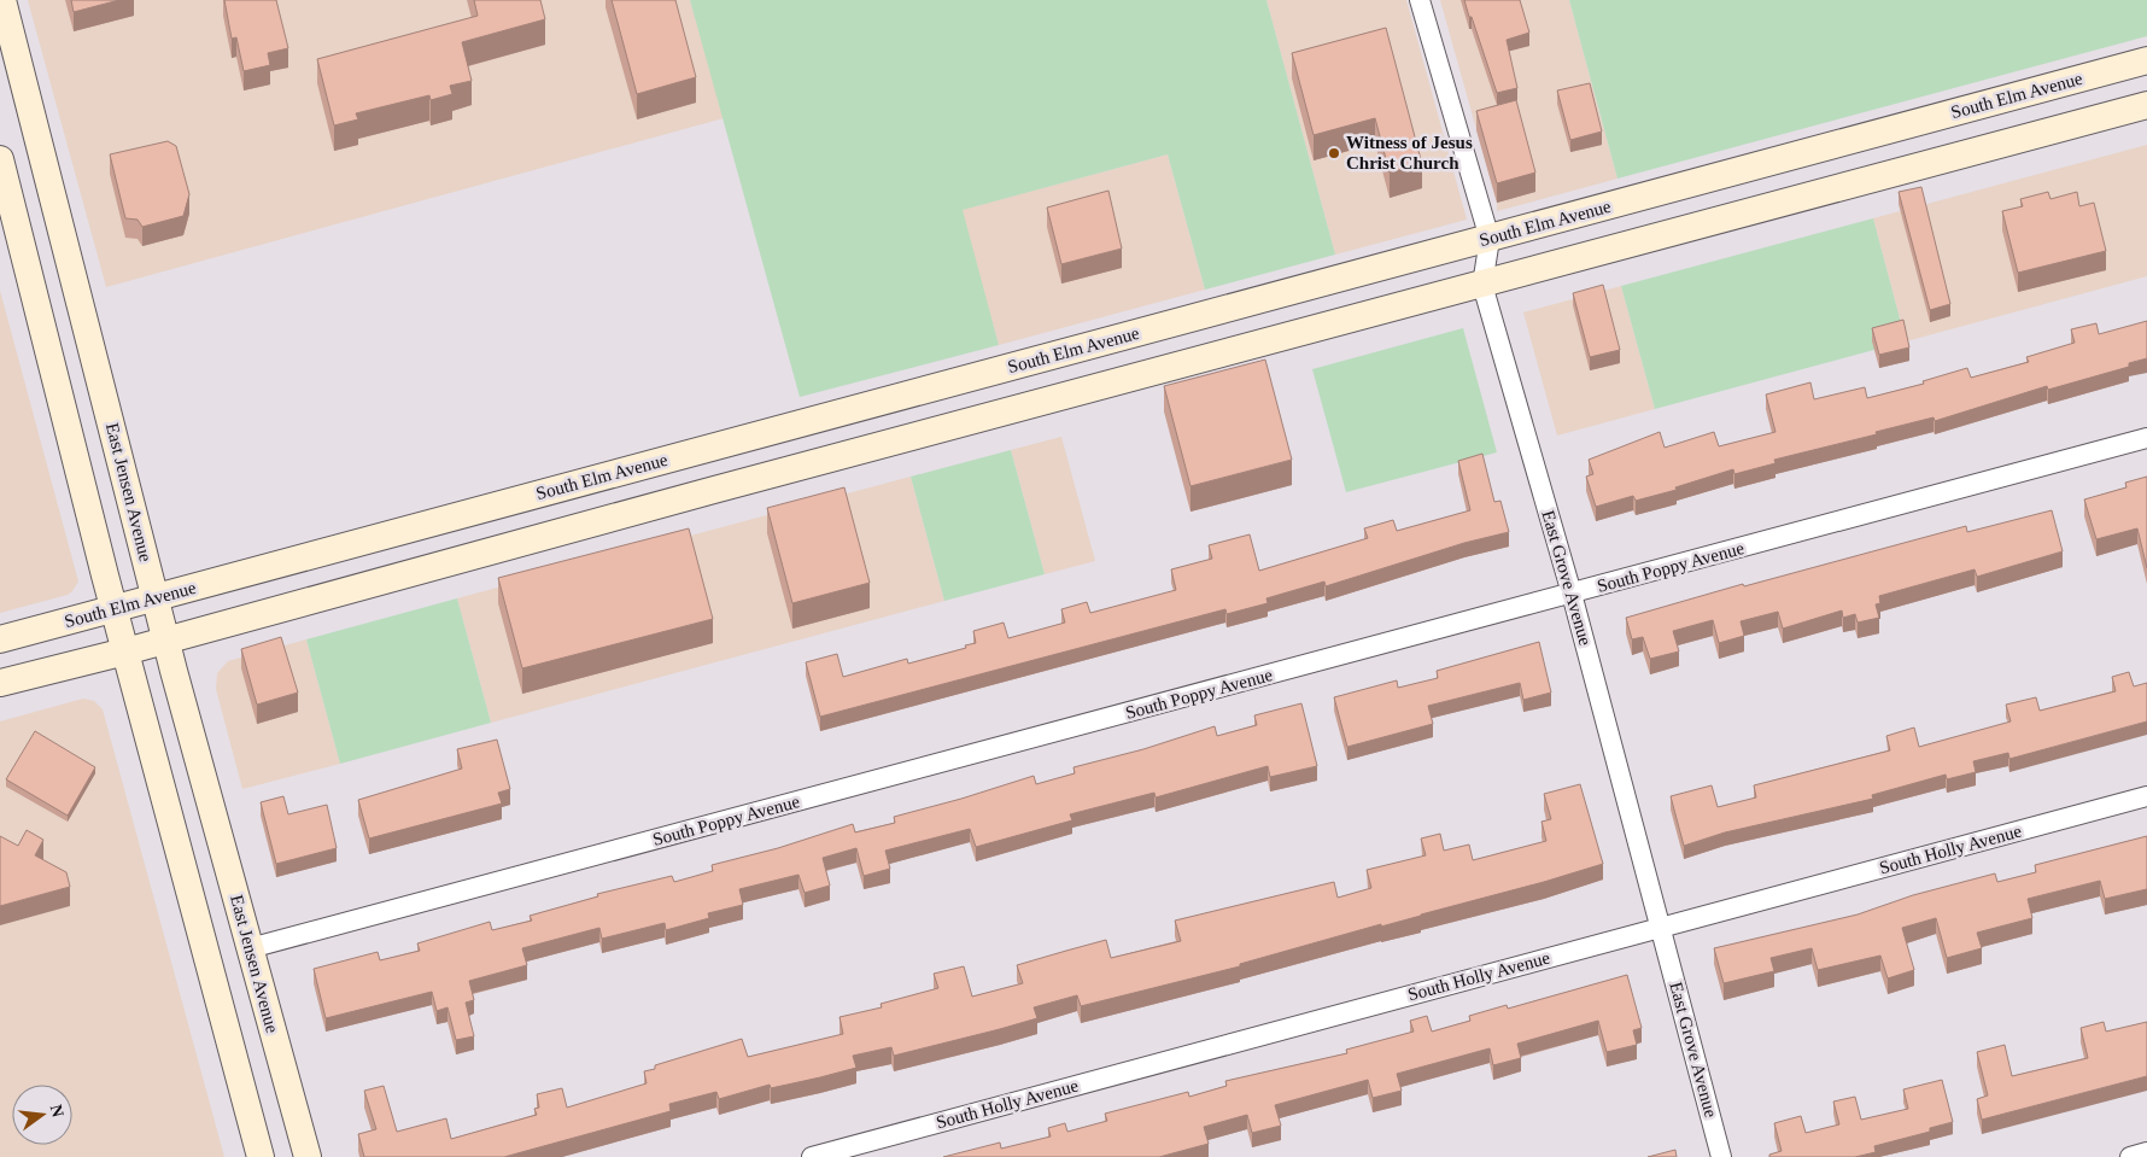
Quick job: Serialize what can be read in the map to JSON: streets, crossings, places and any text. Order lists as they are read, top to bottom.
{
  "streets": {
    "main road": ["South Elm Avenue", "East Jensen Avenue"],
    "street": ["South Poppy Avenue", "East Grove Avenue", "South Holly Avenue"]
  },
  "crossings": [
    ["South Elm Avenue", "East Jensen Avenue"],
    ["South Elm Avenue", "East Grove Avenue"],
    ["East Jensen Avenue", "South Poppy Avenue"],
    ["South Poppy Avenue", "East Grove Avenue"],
    ["East Grove Avenue", "South Holly Avenue"]
  ],
  "places": ["Witness of Jesus Christ Church"],
  "north": "right"
}
